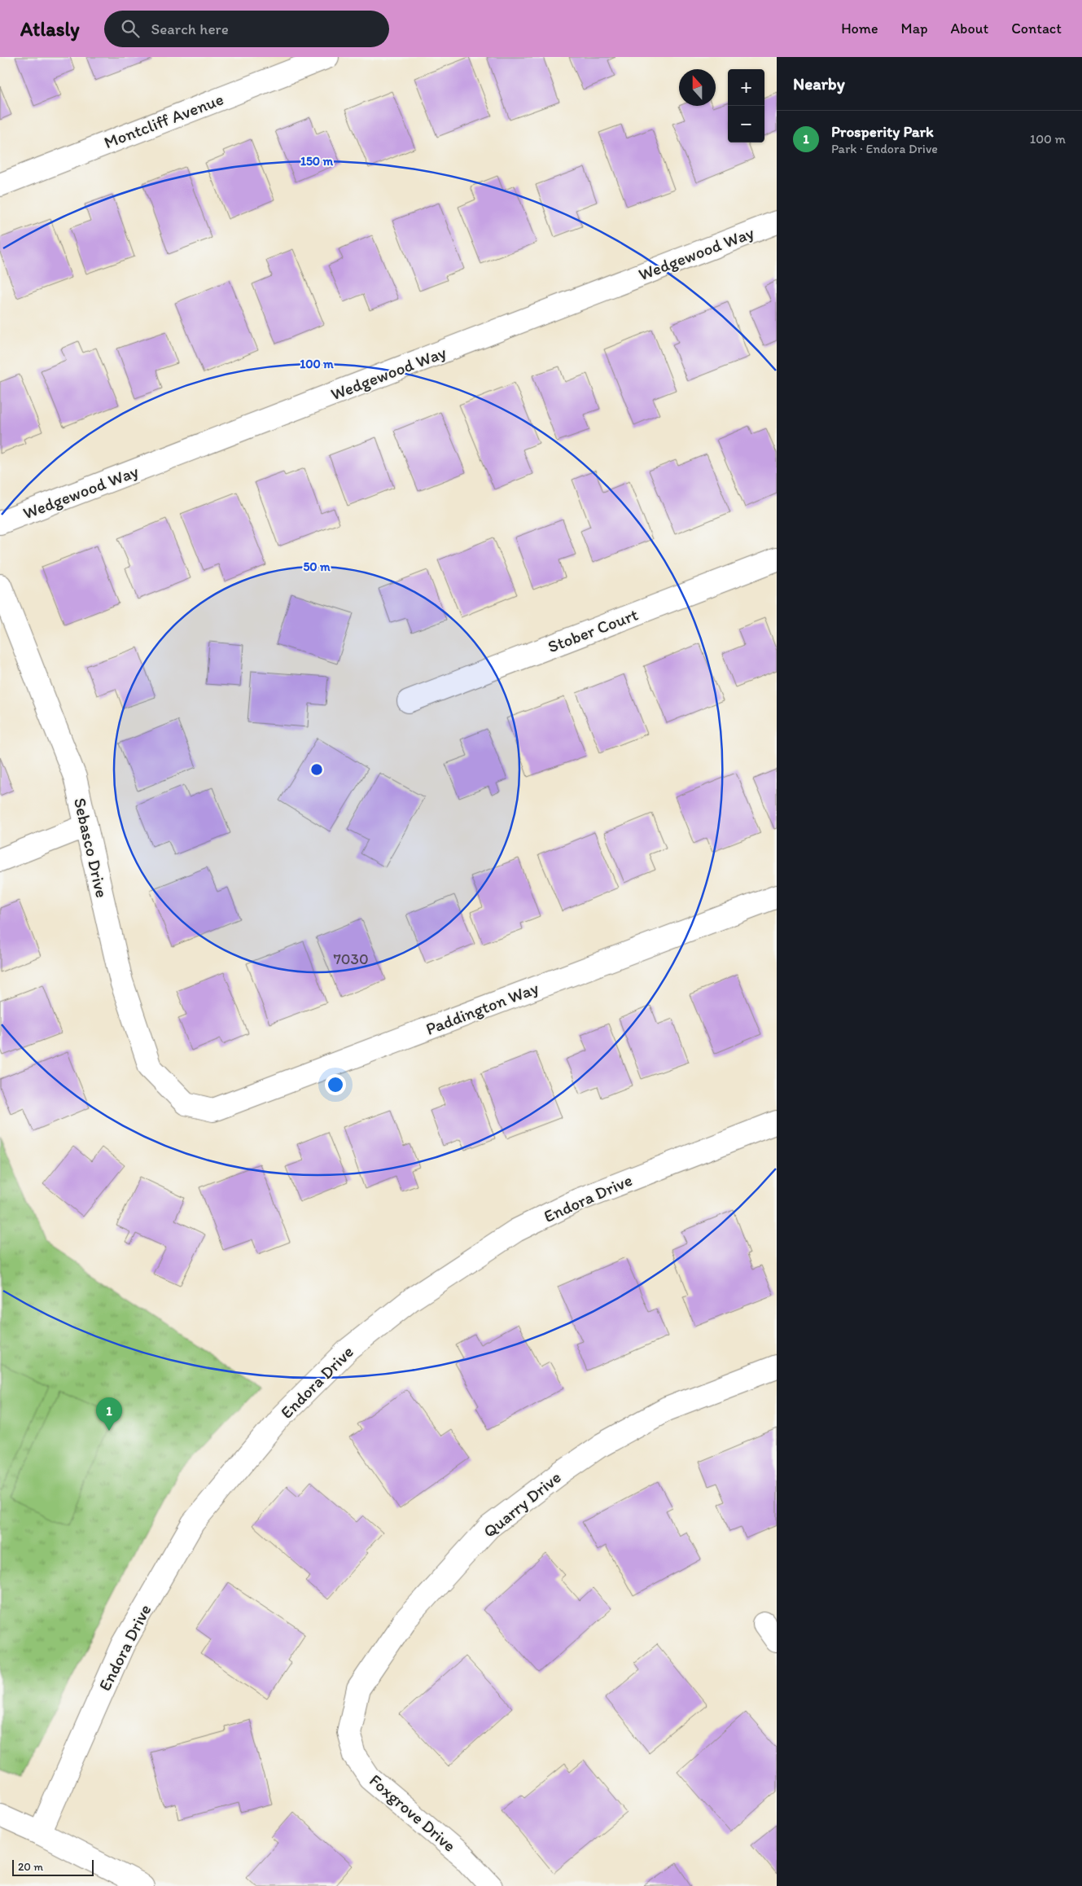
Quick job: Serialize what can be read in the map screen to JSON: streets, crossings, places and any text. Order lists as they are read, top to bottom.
{
  "streets": {
    "street": [
      "Montcliff Avenue",
      "Wedgewood Way",
      "Stober Court",
      "Sebasco Drive",
      "Paddington Way",
      "Endora Drive",
      "Quarry Drive",
      "Foxgrove Drive"
    ]
  },
  "crossings": [
    ["Sebasco Drive", "Paddington Way"],
    ["Quarry Drive", "Foxgrove Drive"]
  ],
  "house_numbers": ["7030"],
  "scale_bar": "20 m",
  "north": "top",
  "page": {
    "header": "Atlasly",
    "search": "Search here",
    "nav": [
      "Home",
      "Map",
      "About",
      "Contact"
    ],
    "heading": "Nearby",
    "map_buttons": ["+", "−"],
    "list": [
      {
        "mark": "1",
        "name": "Prosperity Park",
        "note": "Park · Endora Drive",
        "value": "100 m"
      }
    ],
    "pins": "1",
    "scale": "20 m"
  },
  "rings": ["150 m", "100 m", "50 m"]
}
